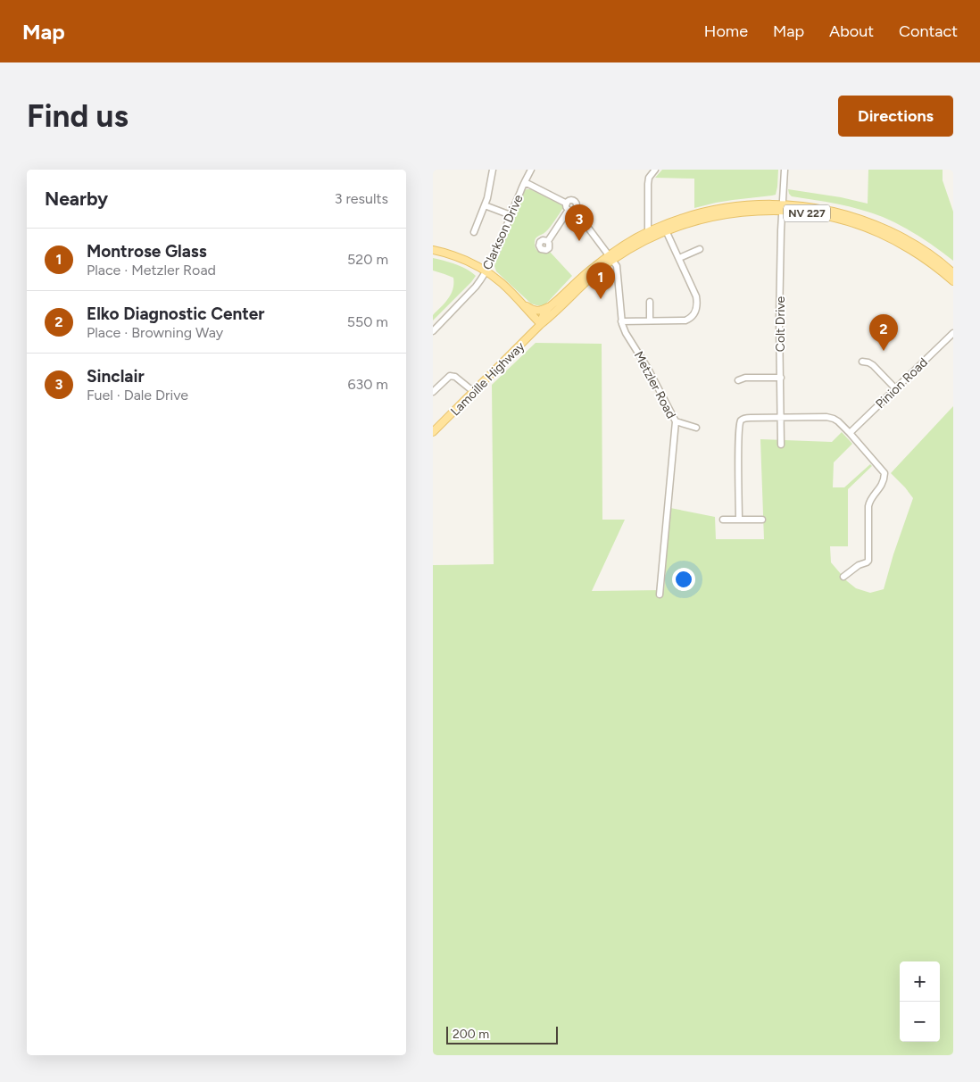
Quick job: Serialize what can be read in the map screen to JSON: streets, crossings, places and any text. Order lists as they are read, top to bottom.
{
  "streets": {
    "main road": ["NV 227", "Lamoille Highway"],
    "street": [
      "Clarkson Drive",
      "Colt Drive",
      "Pinion Road",
      "Metzler Road"
    ]
  },
  "crossings": [
    ["Colt Drive", "Lamoille Highway"],
    ["Lamoille Highway", "Metzler Road"]
  ],
  "scale_bar": "200 m",
  "page": {
    "header": "Map",
    "nav": [
      "Home",
      "Map",
      "About",
      "Contact"
    ],
    "buttons": "Directions",
    "title": "Find us",
    "heading": ["Nearby", "3 results"],
    "pins": ["3", "1", "2"],
    "list": [
      {
        "mark": "1",
        "name": "Montrose Glass",
        "note": "Place · Metzler Road",
        "value": "520 m"
      },
      {
        "mark": "2",
        "name": "Elko Diagnostic Center",
        "note": "Place · Browning Way",
        "value": "550 m"
      },
      {
        "mark": "3",
        "name": "Sinclair",
        "note": "Fuel · Dale Drive",
        "value": "630 m"
      }
    ],
    "map_buttons": ["+", "−"],
    "scale": "200 m"
  }
}
